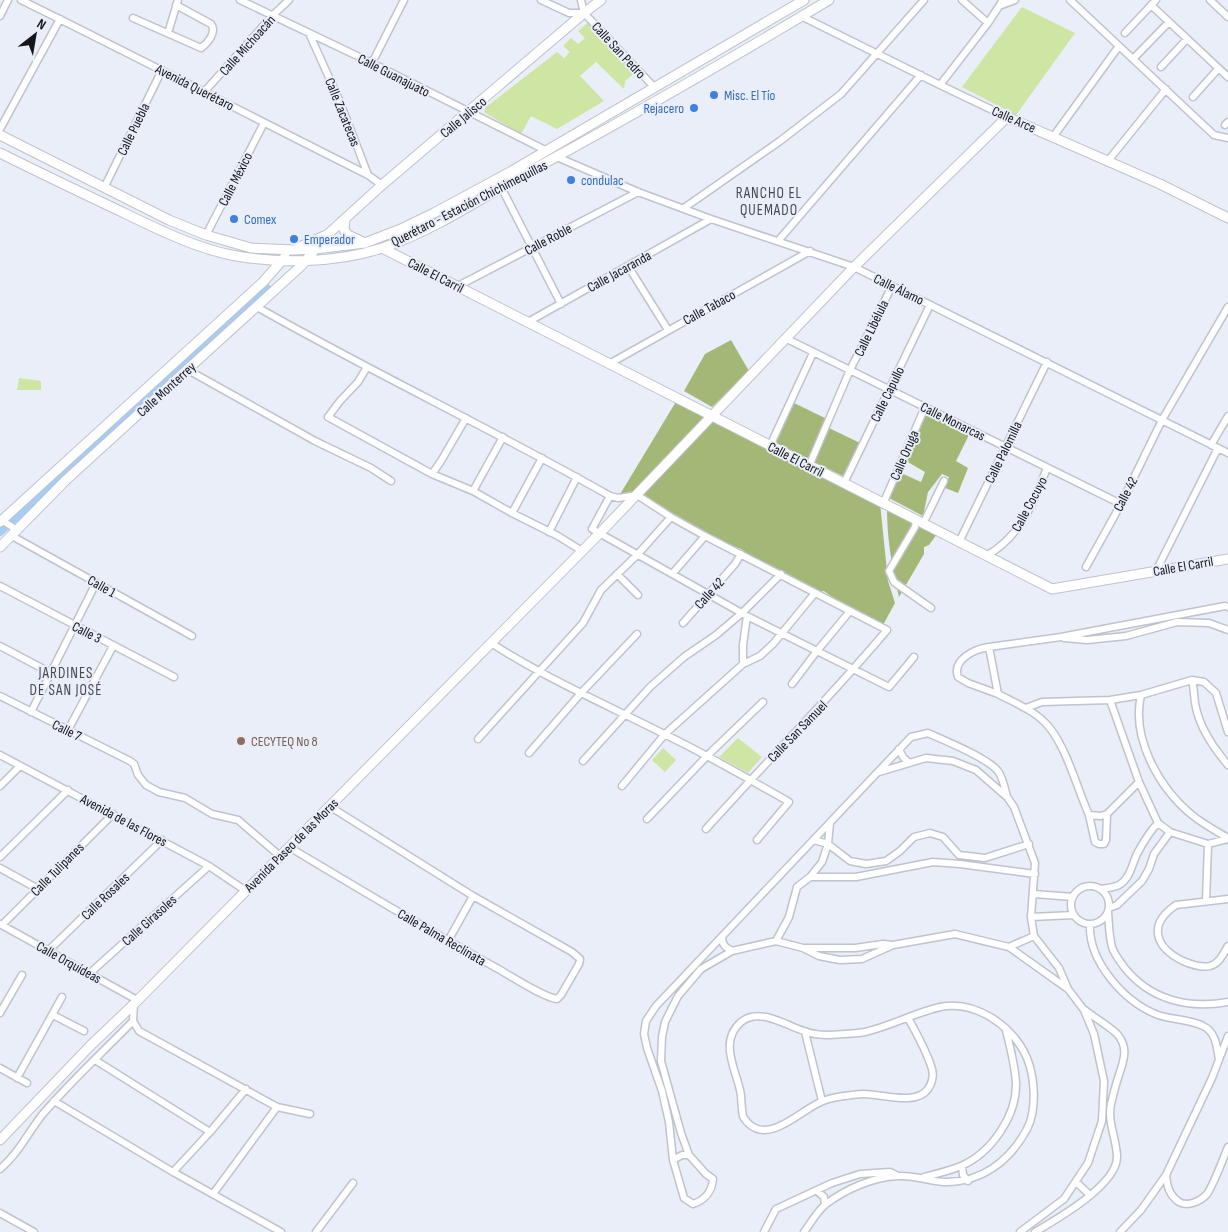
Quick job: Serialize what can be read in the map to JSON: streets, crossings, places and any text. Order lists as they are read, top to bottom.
{
  "streets": {
    "main road": [
      "Calle Jalisco",
      "Calle Arce",
      "Querétaro - Estación Chichimequillas",
      "Calle El Carril",
      "Calle Monterrey",
      "Avenida Paseo de las Moras"
    ],
    "street": [
      "Calle Michoacán",
      "Calle San Pedro",
      "Calle Guanajuato",
      "Avenida Querétaro",
      "Calle Zacatecas",
      "Calle Puebla",
      "Calle México",
      "Calle Roble",
      "Calle Jacaranda",
      "Calle Álamo",
      "Calle Tabaco",
      "Calle Libélula",
      "Calle Capullo",
      "Calle Monarcas",
      "Calle Palomilla",
      "Calle Oruga",
      "Calle 42",
      "Calle Cocuyo",
      "Calle 1",
      "Calle 3",
      "Calle 7",
      "Calle San Samuel",
      "Avenida de las Flores",
      "Calle Tulipanes",
      "Calle Rosales",
      "Calle Girasoles",
      "Calle Palma Reclinata",
      "Calle Orquídeas"
    ]
  },
  "crossings": [
    ["Calle Michoacán", "Calle Guanajuato"],
    ["Calle Michoacán", "Avenida Querétaro"],
    ["Calle San Pedro", "Calle Jalisco"],
    ["Calle San Pedro", "Querétaro - Estación Chichimequillas"],
    ["Calle Guanajuato", "Calle Zacatecas"],
    ["Calle Guanajuato", "Calle Jalisco"],
    ["Calle Guanajuato", "Querétaro - Estación Chichimequillas"],
    ["Avenida Querétaro", "Calle Zacatecas"],
    ["Avenida Querétaro", "Calle Puebla"],
    ["Avenida Querétaro", "Calle México"],
    ["Calle Jalisco", "Querétaro - Estación Chichimequillas"],
    ["Calle Jalisco", "Calle Monterrey"],
    ["Calle Arce", "Querétaro - Estación Chichimequillas"],
    ["Calle Arce", "Avenida Paseo de las Moras"],
    ["Calle Puebla", "Querétaro - Estación Chichimequillas"],
    ["Calle México", "Querétaro - Estación Chichimequillas"],
    ["Querétaro - Estación Chichimequillas", "Calle El Carril"],
    ["Querétaro - Estación Chichimequillas", "Calle Álamo"],
    ["Querétaro - Estación Chichimequillas", "Calle Monterrey"],
    ["Calle Roble", "Calle El Carril"],
    ["Calle Roble", "Calle Álamo"],
    ["Calle Jacaranda", "Calle El Carril"],
    ["Calle Jacaranda", "Calle Álamo"],
    ["Calle El Carril", "Calle Tabaco"],
    ["Calle El Carril", "Calle Capullo"],
    ["Calle El Carril", "Calle Palomilla"],
    ["Calle El Carril", "Calle Oruga"],
    ["Calle El Carril", "Calle Cocuyo"],
    ["Calle El Carril", "Avenida Paseo de las Moras"],
    ["Calle Álamo", "Calle Tabaco"],
    ["Calle Álamo", "Calle Libélula"],
    ["Calle Álamo", "Calle Capullo"],
    ["Calle Álamo", "Calle Palomilla"],
    ["Calle Álamo", "Calle 42"],
    ["Calle Álamo", "Avenida Paseo de las Moras"],
    ["Calle Libélula", "Calle Monarcas"],
    ["Calle Monterrey", "Calle 1"],
    ["Calle Capullo", "Calle Monarcas"],
    ["Calle Monarcas", "Calle Palomilla"],
    ["Calle Monarcas", "Calle Oruga"],
    ["Calle Monarcas", "Calle 42"],
    ["Calle Monarcas", "Calle Cocuyo"],
    ["Calle Monarcas", "Avenida Paseo de las Moras"],
    ["Calle 7", "Avenida Paseo de las Moras"],
    ["Avenida de las Flores", "Avenida Paseo de las Moras"],
    ["Avenida de las Flores", "Calle Tulipanes"],
    ["Avenida de las Flores", "Calle Rosales"],
    ["Avenida de las Flores", "Calle Girasoles"],
    ["Avenida Paseo de las Moras", "Calle Palma Reclinata"],
    ["Avenida Paseo de las Moras", "Calle Orquídeas"],
    ["Calle Tulipanes", "Calle Orquídeas"],
    ["Calle Rosales", "Calle Orquídeas"],
    ["Calle Girasoles", "Calle Orquídeas"]
  ],
  "districts": ["RANCHO EL QUEMADO", "JARDINES DE SAN JOSÉ"],
  "places": [
    "Misc. El Tío",
    "Rejacero",
    "condulac",
    "Comex",
    "Emperador",
    "CECYTEQ No 8"
  ],
  "north": "top right"
}
